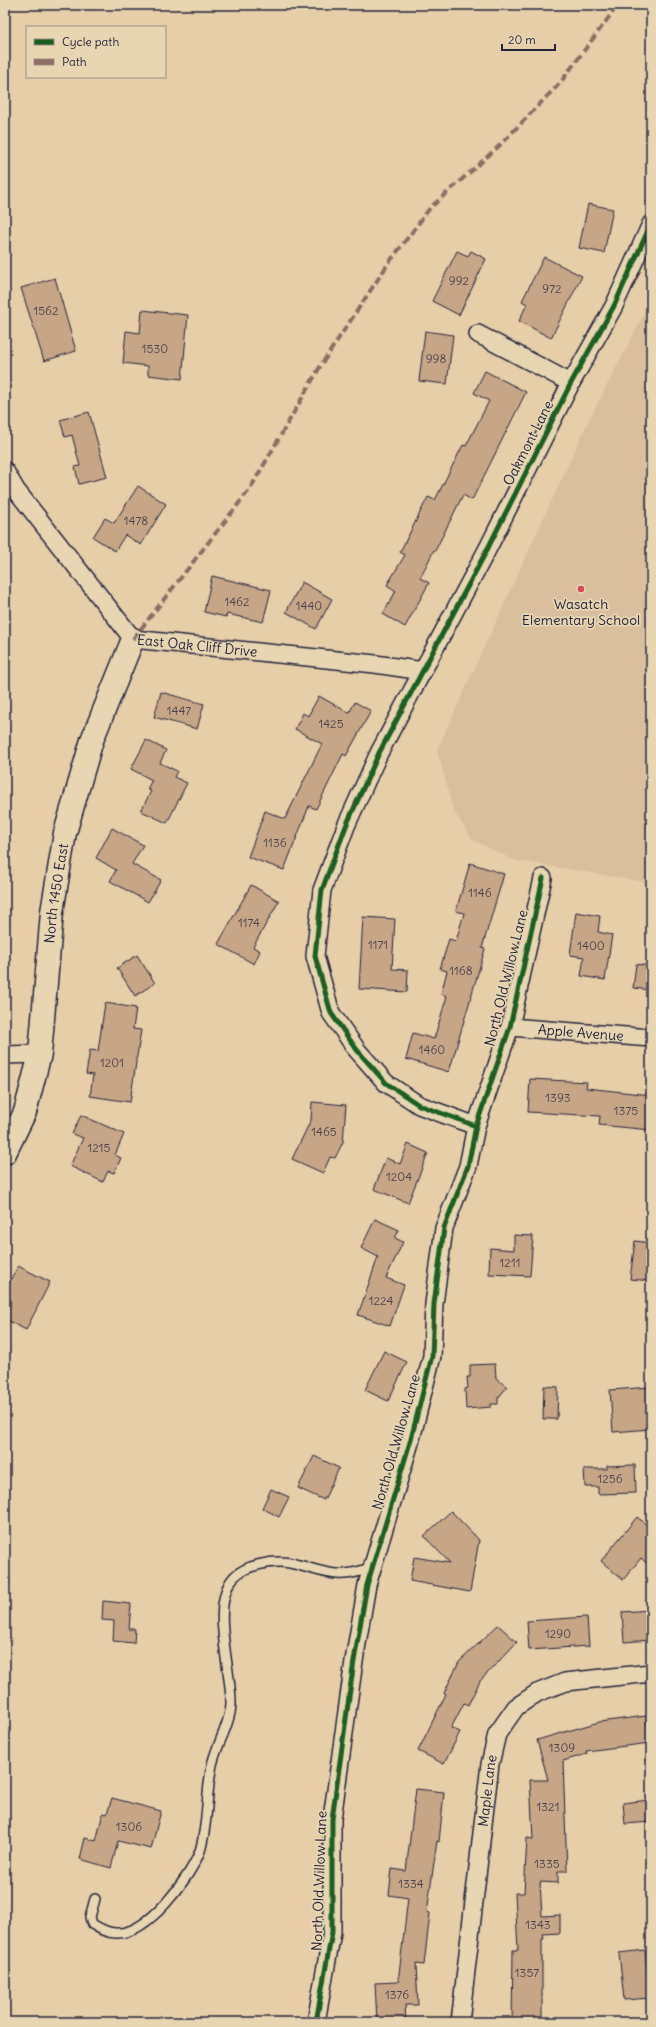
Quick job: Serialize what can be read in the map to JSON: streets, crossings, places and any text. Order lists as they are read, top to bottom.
{
  "streets": {
    "street": [
      "Oakmont Lane",
      "East Oak Cliff Drive",
      "North 1450 East",
      "North Old Willow Lane",
      "Apple Avenue",
      "Maple Lane"
    ]
  },
  "crossings": [
    ["Oakmont Lane", "East Oak Cliff Drive"],
    ["Oakmont Lane", "North Old Willow Lane"],
    ["East Oak Cliff Drive", "North 1450 East"],
    ["North Old Willow Lane", "Apple Avenue"]
  ],
  "places": ["Wasatch Elementary School"],
  "house_numbers": [
    "992",
    "972",
    "1562",
    "1530",
    "998",
    "1478",
    "1462",
    "1440",
    "1447",
    "1425",
    "1136",
    "1146",
    "1174",
    "1171",
    "1400",
    "1168",
    "1460",
    "1201",
    "1393",
    "1375",
    "1465",
    "1215",
    "1204",
    "1211",
    "1224",
    "1256",
    "1290",
    "1309",
    "1321",
    "1306",
    "1335",
    "1334",
    "1343",
    "1357",
    "1376"
  ],
  "legend": ["Cycle path", "Path"],
  "scale_bar": "20 m"
}
